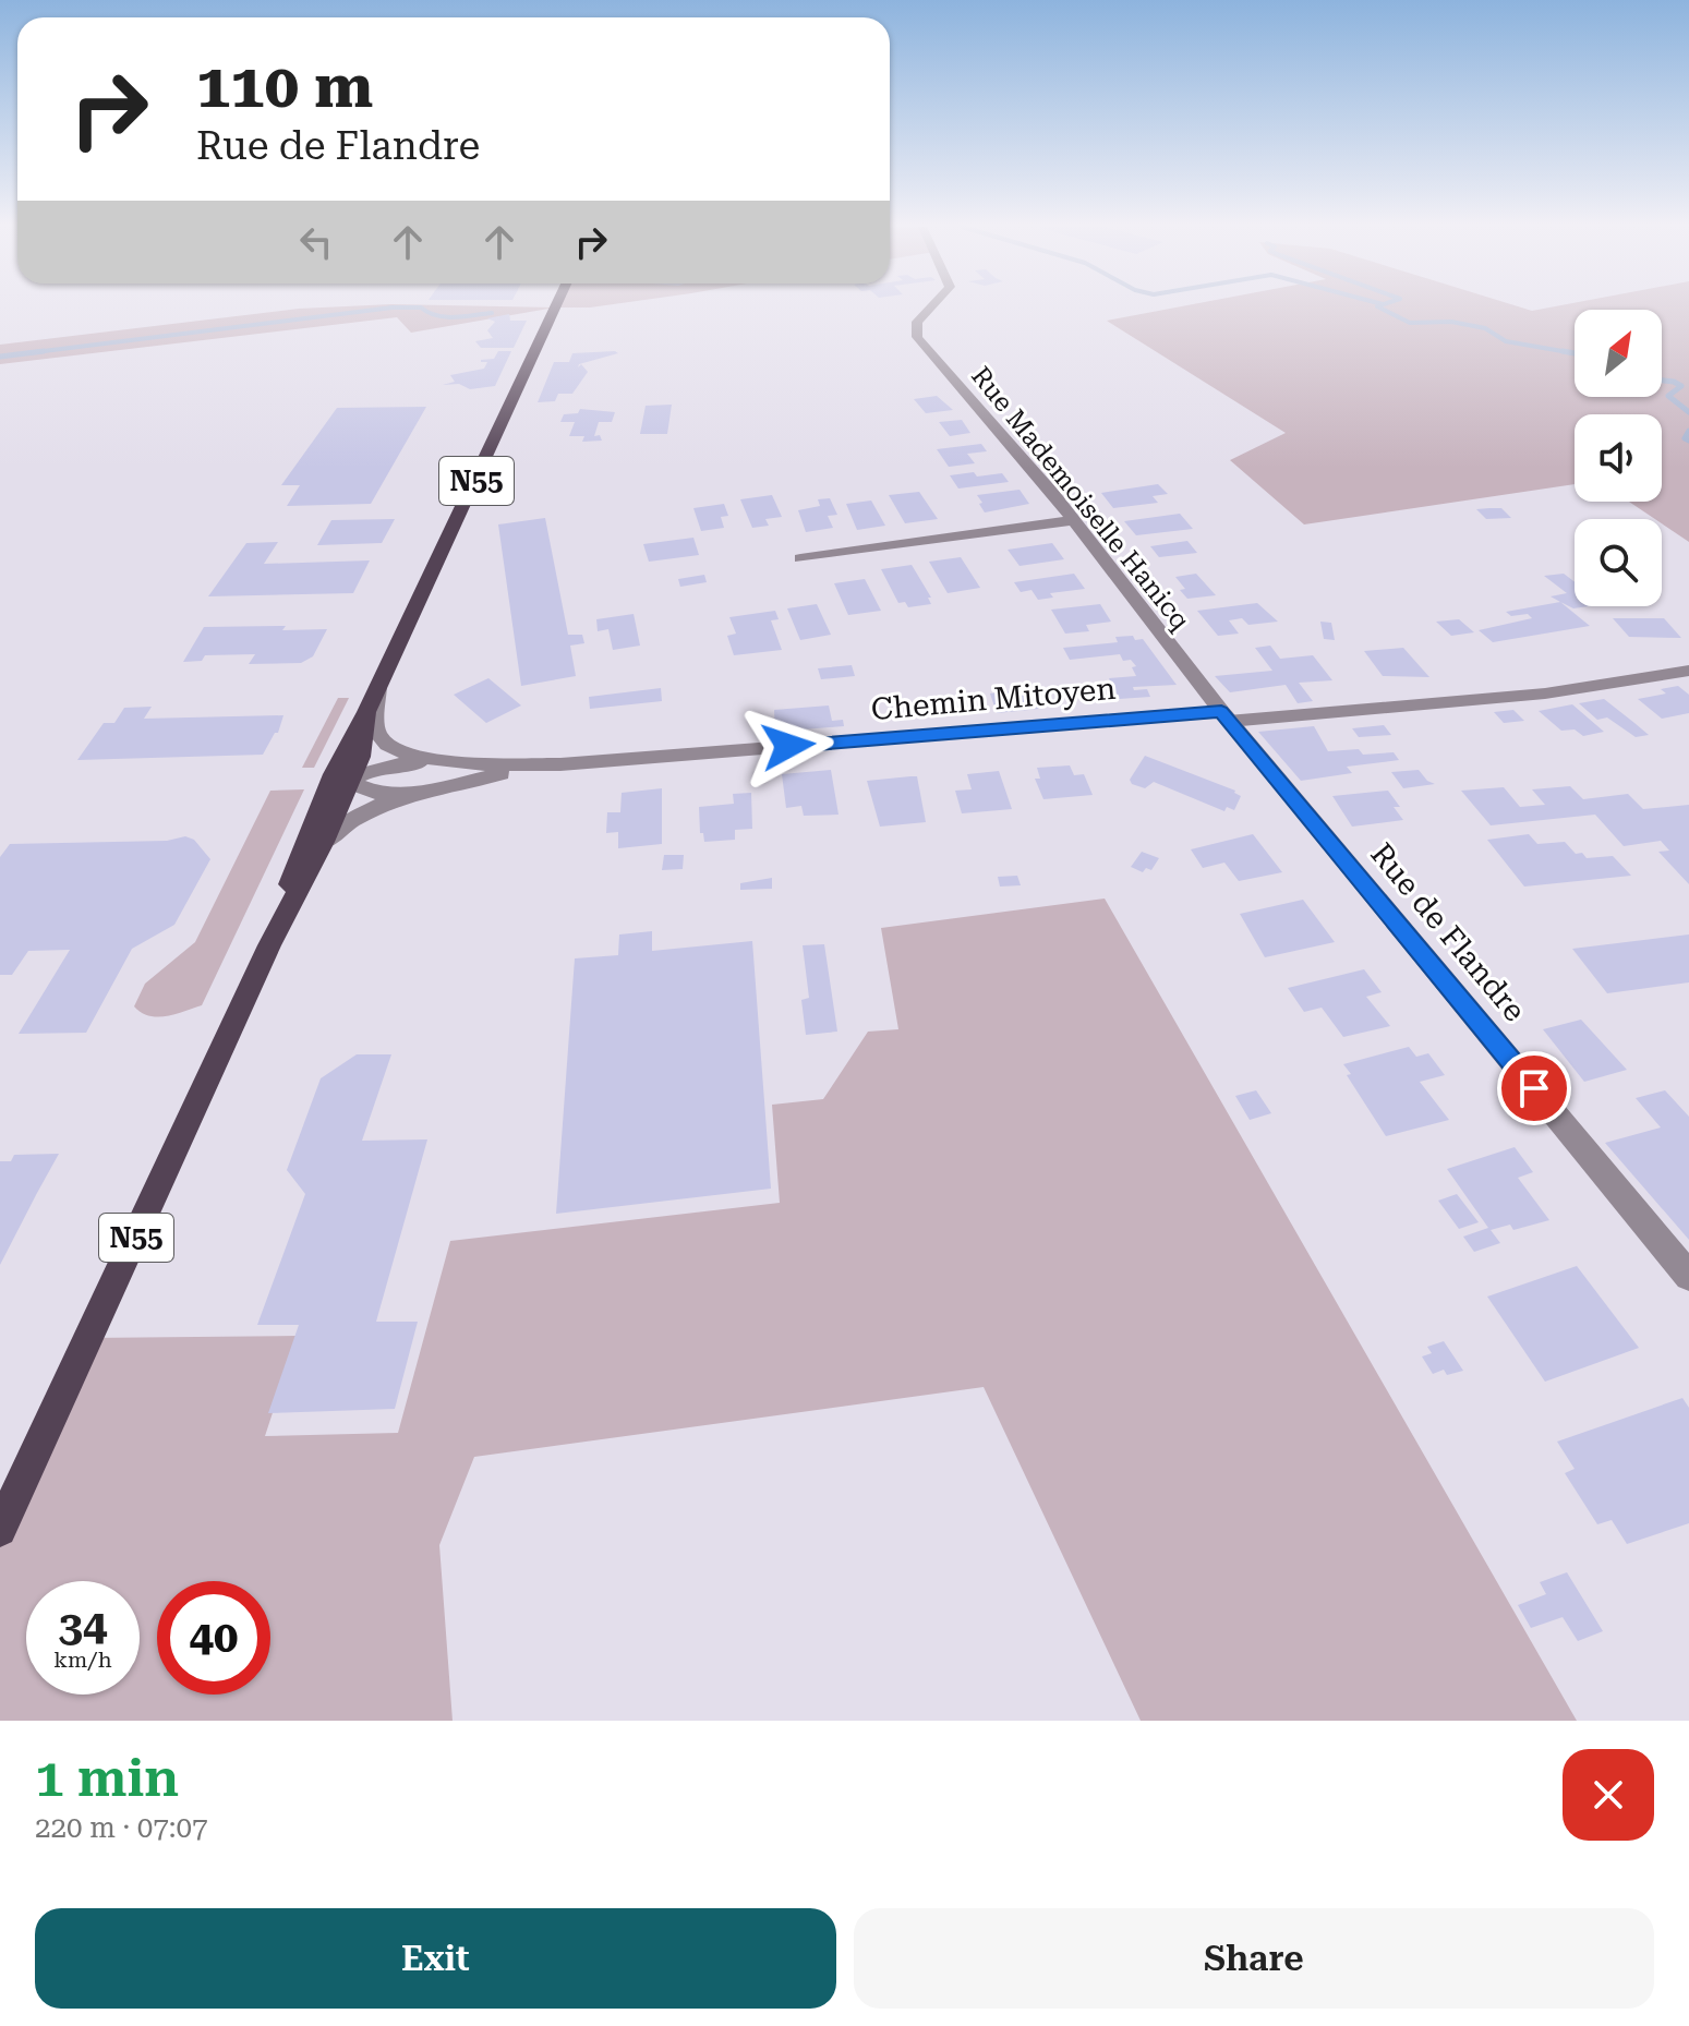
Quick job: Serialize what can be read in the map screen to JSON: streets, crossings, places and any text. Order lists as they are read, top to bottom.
{
  "streets": {
    "main road": ["N55"],
    "street": ["Rue Mademoiselle Hanicq", "Chemin Mitoyen", "Rue de Flandre"]
  },
  "crossings": [
    ["Rue Mademoiselle Hanicq", "Chemin Mitoyen"],
    ["Rue Mademoiselle Hanicq", "Rue de Flandre"],
    ["Chemin Mitoyen", "Rue de Flandre"]
  ],
  "north": "top right",
  "page": {
    "turn": ["110 m", "Rue de Flandre"],
    "speed": "34 km/h",
    "limit": "40",
    "heading": ["1 min", "220 m · 07:07"],
    "buttons": ["Exit", "Share"]
  }
}
